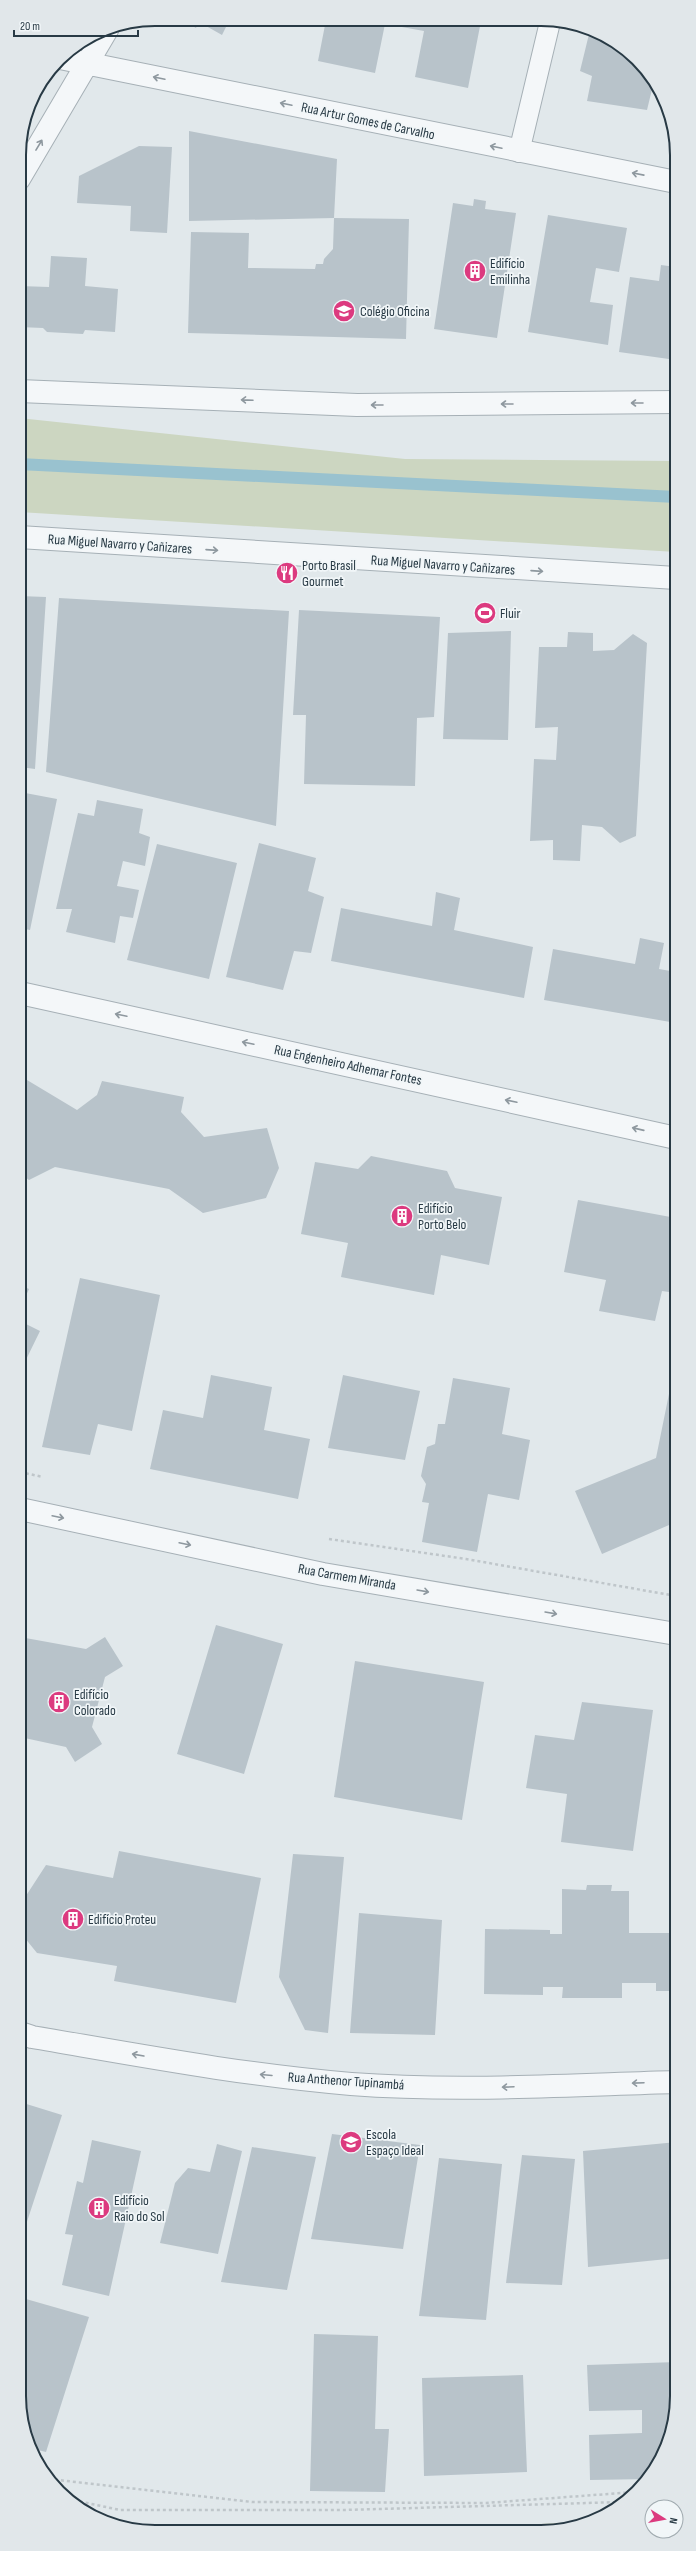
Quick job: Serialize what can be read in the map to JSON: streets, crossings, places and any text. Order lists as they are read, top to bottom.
{
  "streets": {
    "street": [
      "Rua Artur Gomes de Carvalho",
      "Rua Miguel Navarro y Cañizares",
      "Rua Engenheiro Adhemar Fontes",
      "Rua Carmem Miranda",
      "Rua Anthenor Tupinambá"
    ]
  },
  "one_way": [
    "Rua Artur Gomes de Carvalho",
    "Rua Engenheiro Adhemar Fontes",
    "Rua Carmem Miranda",
    "Rua Anthenor Tupinambá"
  ],
  "places": {
    "building": [
      "Edifício Emilinha",
      "Edifício Porto Belo",
      "Edifício Colorado",
      "Edifício Proteu",
      "Edifício Raio do Sol"
    ],
    "school or university": ["Colégio Oficina", "Escola Espaço Ideal"],
    "restaurant": ["Porto Brasil Gourmet"],
    "sports": ["Fluir"]
  },
  "scale_bar": "20 m",
  "north": "right"
}
